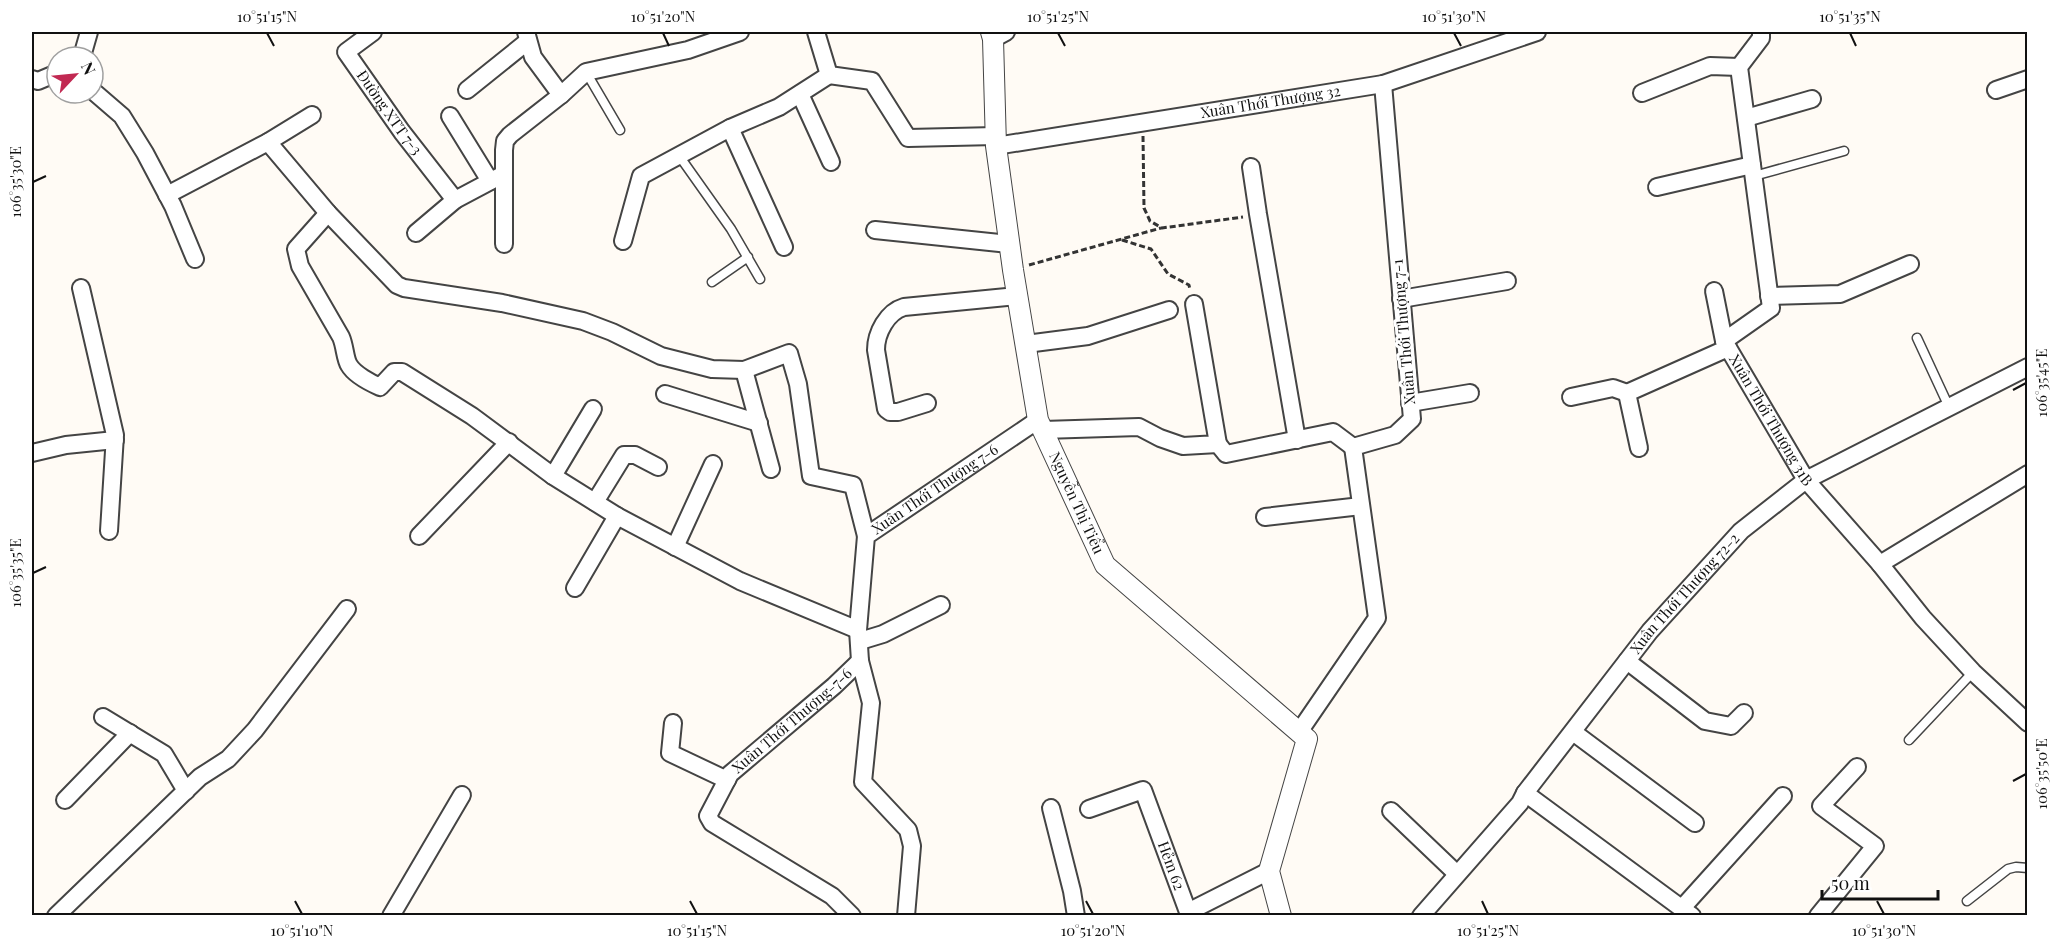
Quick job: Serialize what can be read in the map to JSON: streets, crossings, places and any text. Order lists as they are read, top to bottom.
{
  "streets": {
    "street": [
      "Xuân Thới Thượng 32",
      "Đường XTT 7-3",
      "Xuân Thới Thượng 7-1",
      "Xuân Thới Thượng 31B",
      "Xuân Thới Thượng 7-6",
      "Nguyễn Thị Tiểu",
      "Xuân Thới Thượng 72-2",
      "Xuân Thới Thượng-7-6",
      "Hẻm 62"
    ]
  },
  "crossings": [
    ["Xuân Thới Thượng 32", "Xuân Thới Thượng 7-1"],
    ["Xuân Thới Thượng 32", "Nguyễn Thị Tiểu"],
    ["Xuân Thới Thượng 31B", "Xuân Thới Thượng 72-2"],
    ["Xuân Thới Thượng 7-6", "Nguyễn Thị Tiểu"],
    ["Xuân Thới Thượng 7-6", "Xuân Thới Thượng-7-6"]
  ],
  "scale_bar": "50 m",
  "north": "top right",
  "coordinates": [
    "10°51'15\"N",
    "10°51'20\"N",
    "10°51'25\"N",
    "10°51'30\"N",
    "10°51'35\"N",
    "106°35'30\"E",
    "106°35'45\"E",
    "106°35'35\"E",
    "106°35'50\"E",
    "10°51'10\"N"
  ]
}
